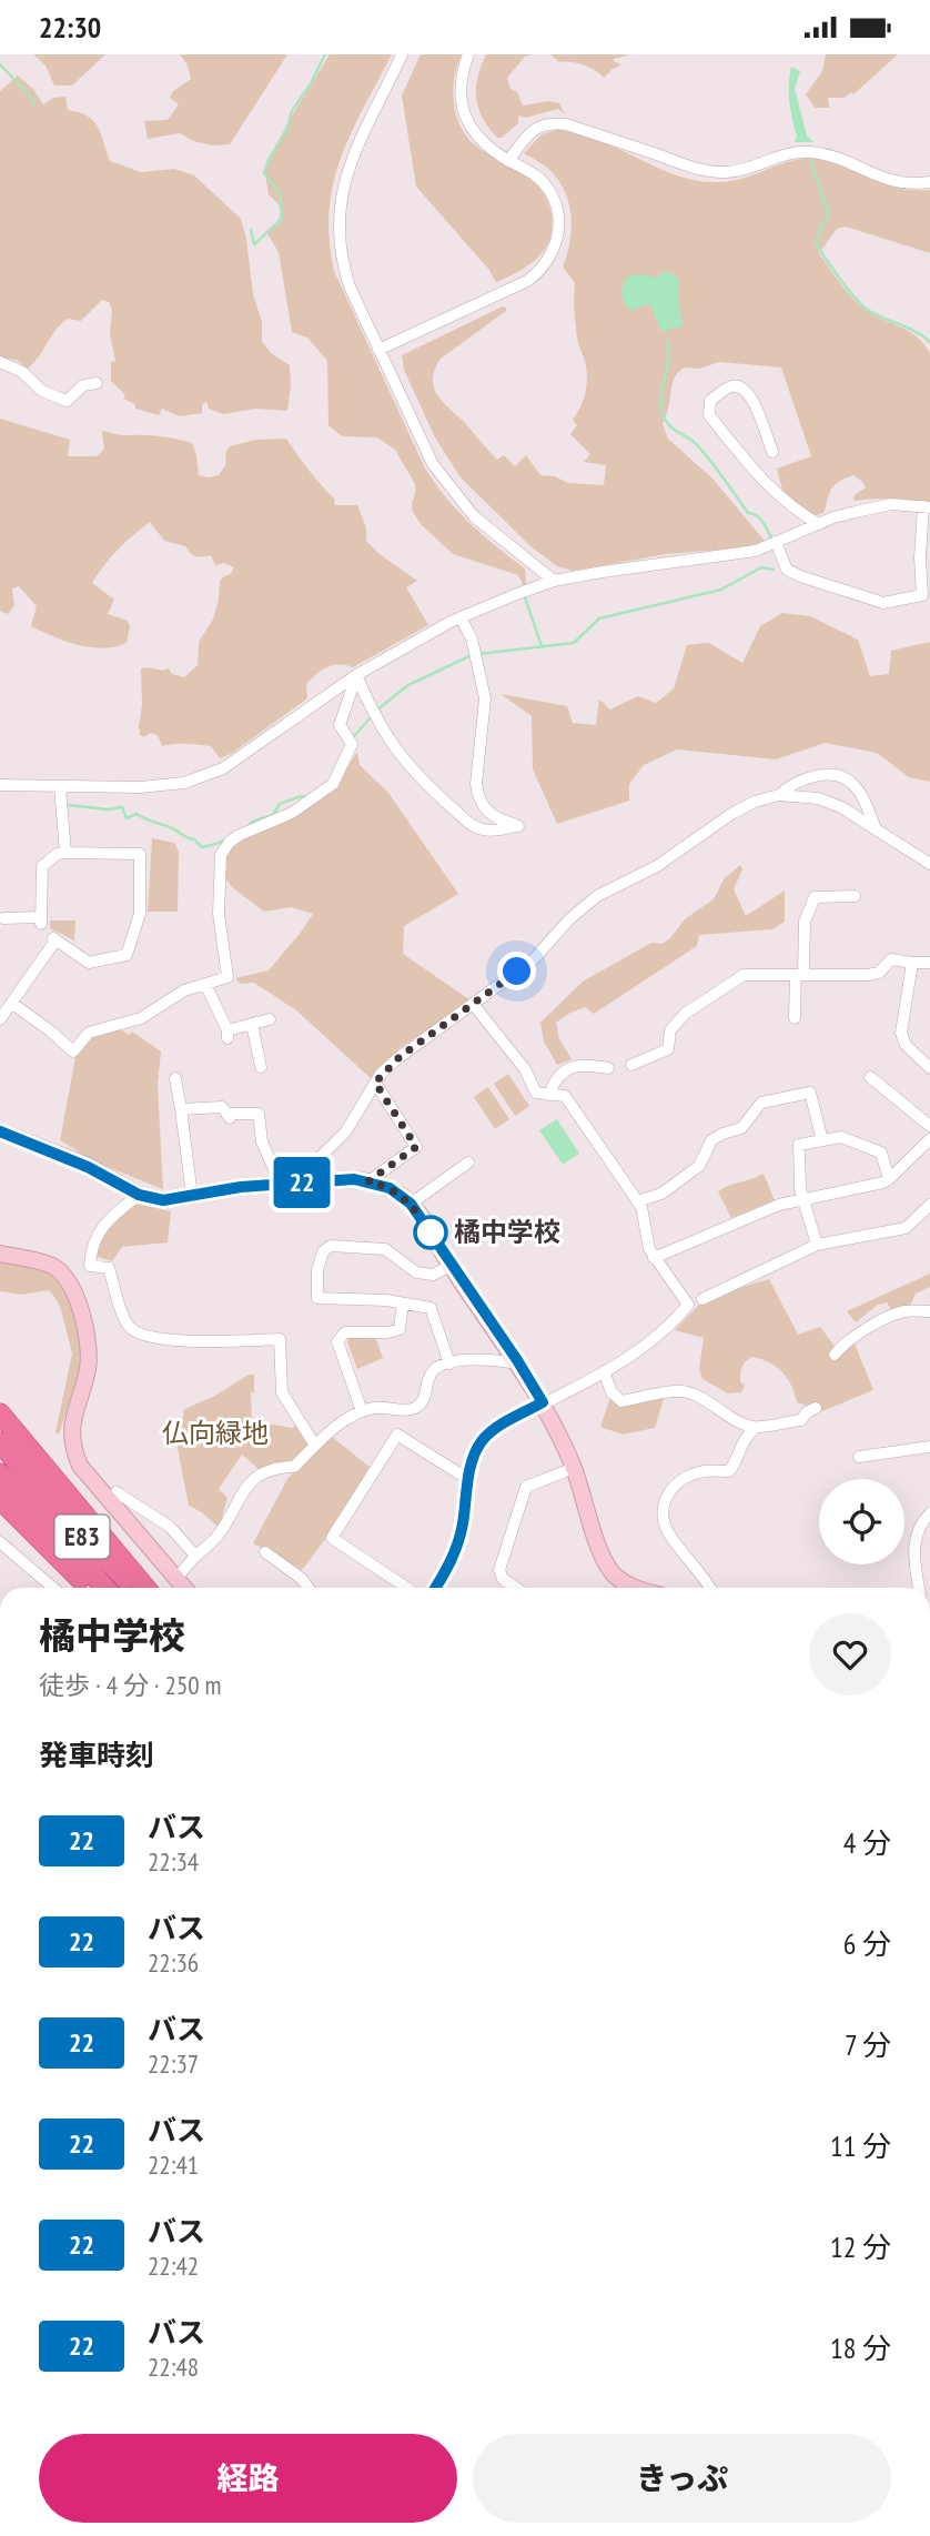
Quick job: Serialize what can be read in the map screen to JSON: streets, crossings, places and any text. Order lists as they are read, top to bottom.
{
  "streets": {
    "highway": ["E83"]
  },
  "parks": ["仏向緑地"],
  "places": ["橘中学校"],
  "lines": ["bus line 22"],
  "page": {
    "status": "22:30",
    "on_map": "22",
    "heading": [
      ["橘中学校", "徒歩 · 4 分 · 250 m"],
      "発車時刻"
    ],
    "list": [
      {
        "mark": "22",
        "name": "バス",
        "note": "22:34",
        "value": "4 分"
      },
      {
        "mark": "22",
        "name": "バス",
        "note": "22:36",
        "value": "6 分"
      },
      {
        "mark": "22",
        "name": "バス",
        "note": "22:37",
        "value": "7 分"
      },
      {
        "mark": "22",
        "name": "バス",
        "note": "22:41",
        "value": "11 分"
      },
      {
        "mark": "22",
        "name": "バス",
        "note": "22:42",
        "value": "12 分"
      },
      {
        "mark": "22",
        "name": "バス",
        "note": "22:48",
        "value": "18 分"
      }
    ],
    "buttons": ["経路", "きっぷ"]
  }
}
